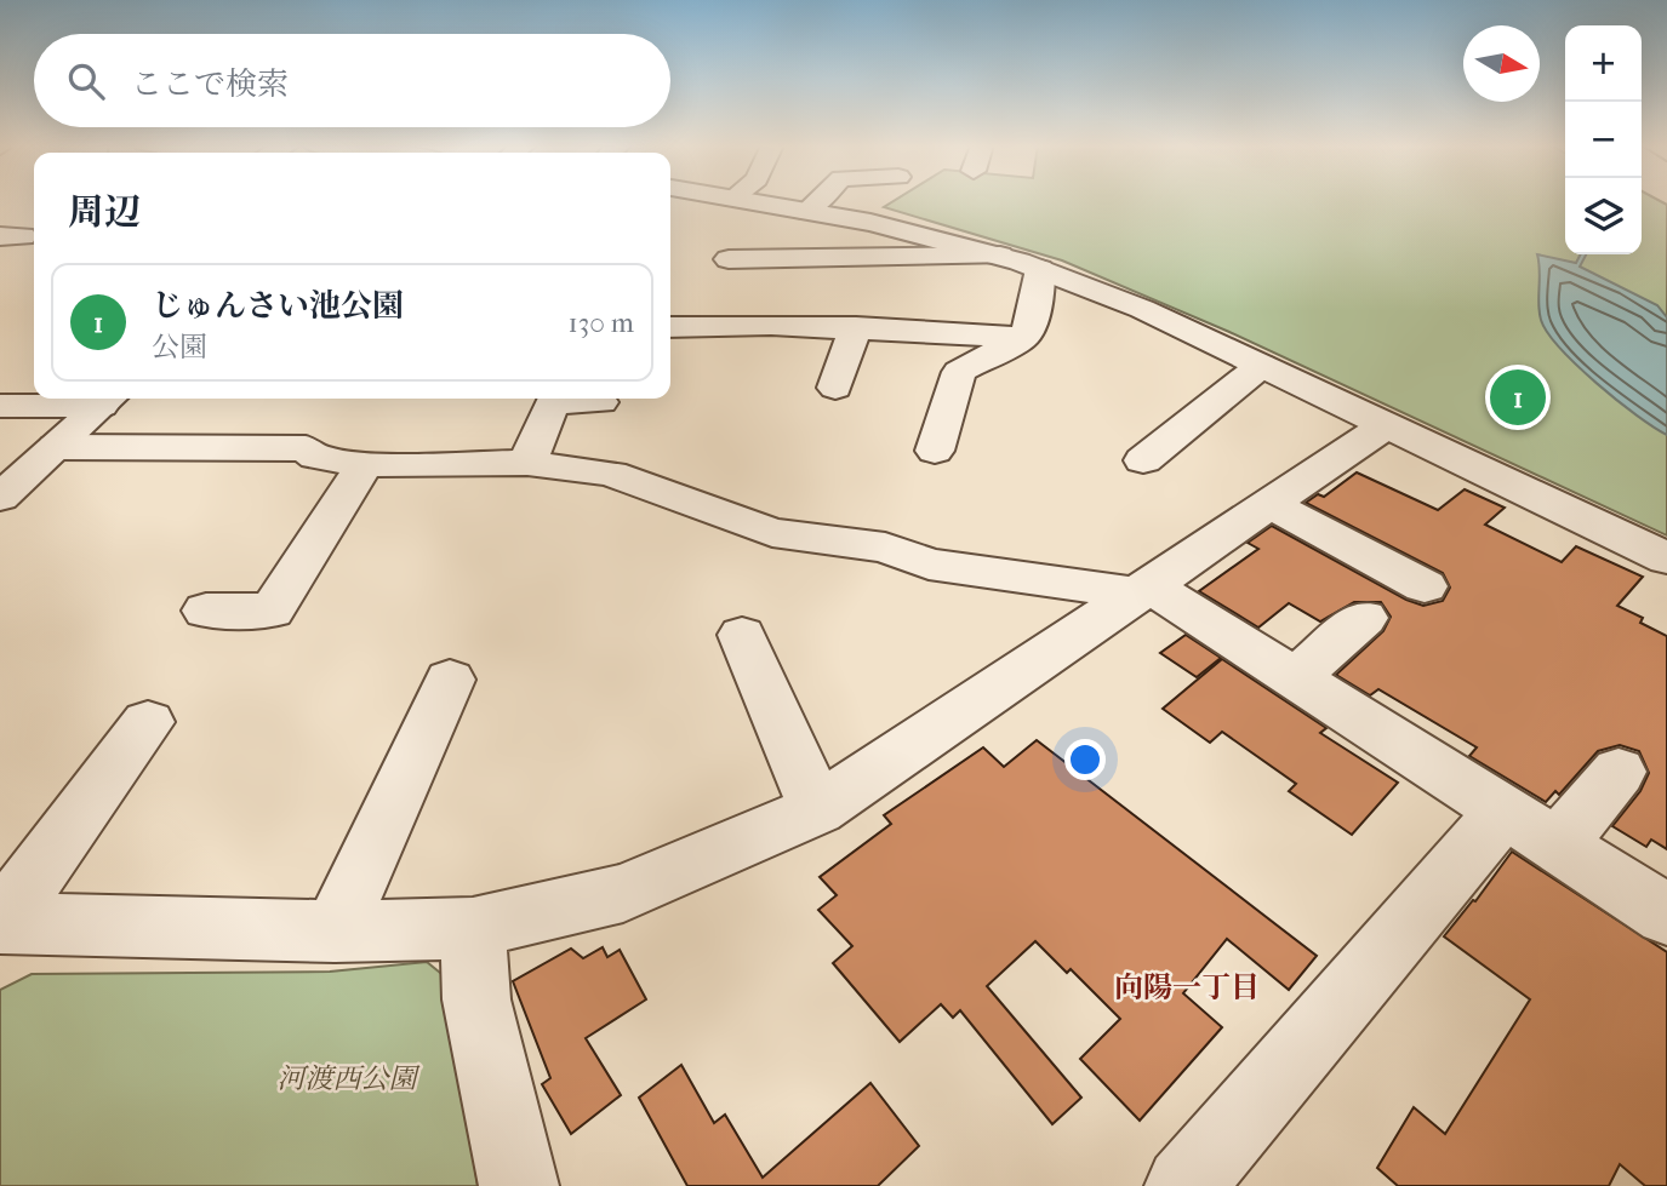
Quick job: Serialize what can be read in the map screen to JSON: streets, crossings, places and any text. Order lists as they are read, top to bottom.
{
  "districts": ["向陽一丁目"],
  "parks": ["河渡西公園"],
  "north": "right",
  "page": {
    "map_buttons": ["+", "−"],
    "search": "ここで検索",
    "heading": "周辺",
    "list": [
      {
        "mark": "1",
        "name": "じゅんさい池公園",
        "note": "公園",
        "value": "130 m"
      }
    ],
    "pins": "1"
  }
}
